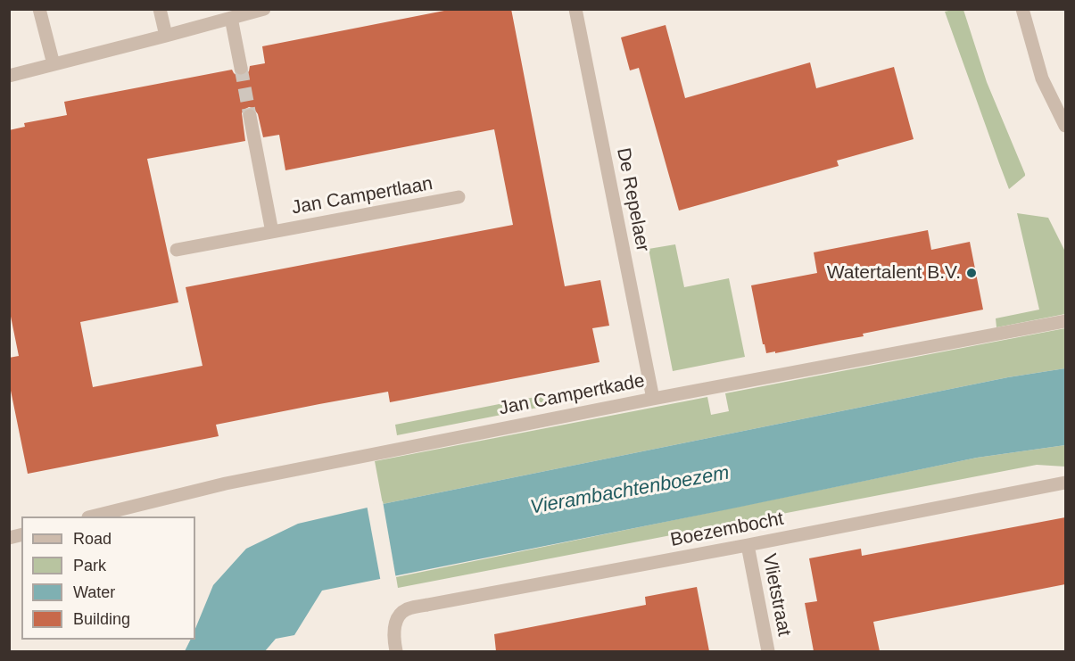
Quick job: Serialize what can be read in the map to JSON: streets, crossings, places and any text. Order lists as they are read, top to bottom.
{
  "streets": {
    "street": [
      "Jan Campertlaan",
      "De Repelaer",
      "Jan Campertkade",
      "Boezembocht",
      "Vlietstraat"
    ]
  },
  "crossings": [
    ["De Repelaer", "Jan Campertkade"],
    ["Boezembocht", "Vlietstraat"]
  ],
  "water": ["Vierambachtenboezem"],
  "places": ["Watertalent B.V."],
  "legend": [
    "Road",
    "Park",
    "Water",
    "Building"
  ]
}
